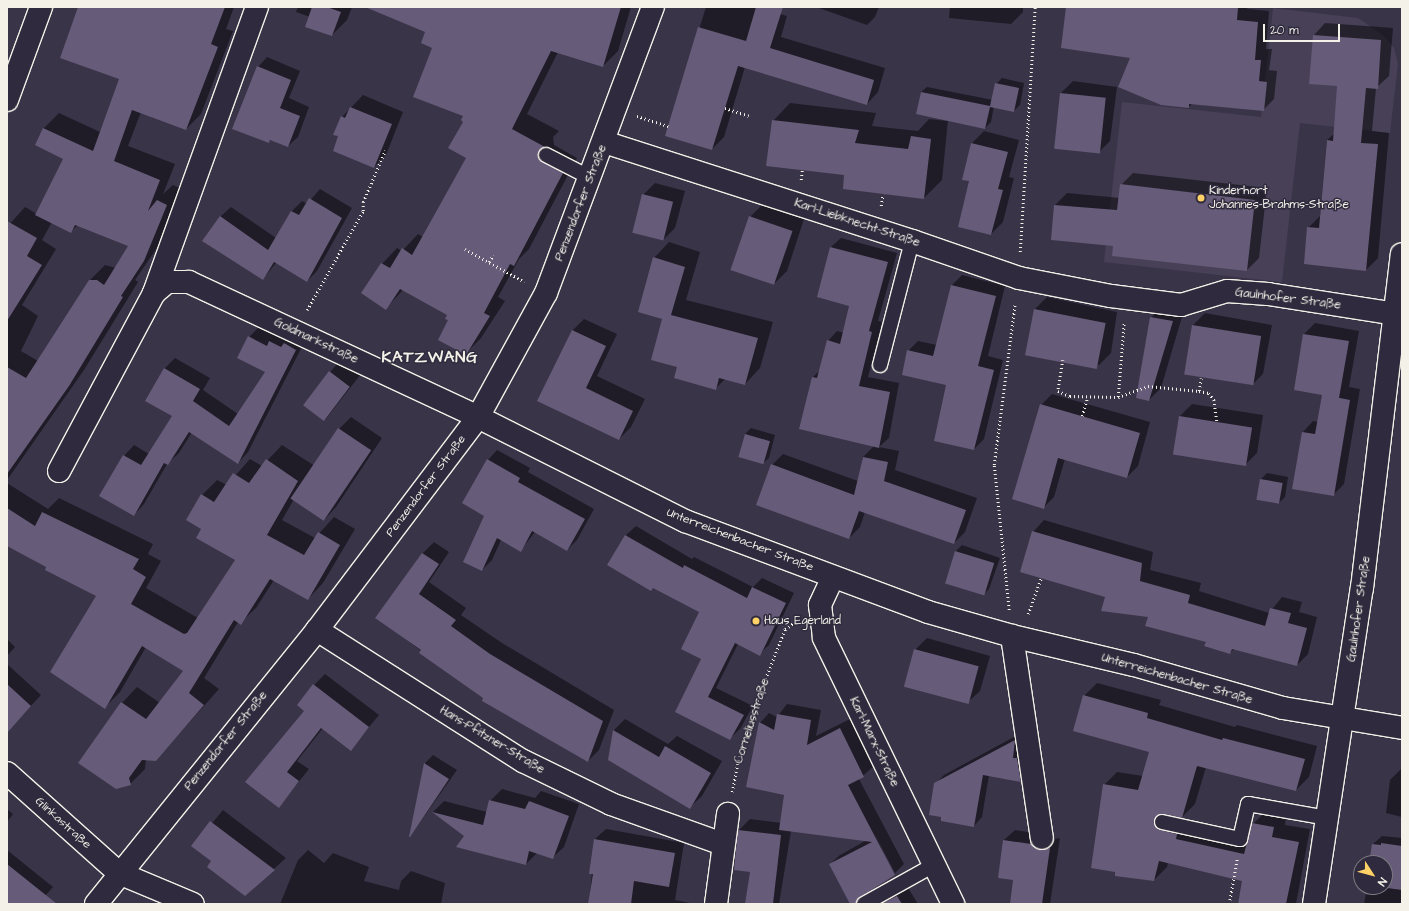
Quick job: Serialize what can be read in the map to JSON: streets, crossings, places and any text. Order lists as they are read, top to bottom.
{
  "streets": {
    "street": [
      "Penzendorfer Straße",
      "Karl-Liebknecht-Straße",
      "Gaulnhofer Straße",
      "Goldmarkstraße",
      "Unterreichenbacher Straße",
      "Hans-Pfitzner-Straße",
      "Karl-Marx-Straße",
      "Glinkastraße"
    ],
    "path": ["Corneliusstraße"]
  },
  "crossings": [
    ["Penzendorfer Straße", "Karl-Liebknecht-Straße"],
    ["Penzendorfer Straße", "Goldmarkstraße"],
    ["Penzendorfer Straße", "Unterreichenbacher Straße"],
    ["Penzendorfer Straße", "Hans-Pfitzner-Straße"],
    ["Penzendorfer Straße", "Glinkastraße"],
    ["Karl-Liebknecht-Straße", "Gaulnhofer Straße"],
    ["Gaulnhofer Straße", "Unterreichenbacher Straße"],
    ["Goldmarkstraße", "Unterreichenbacher Straße"],
    ["Corneliusstraße", "Karl-Marx-Straße"]
  ],
  "districts": ["KATZWANG"],
  "places": ["Kinderhort Johannes-Brahms-Straße", "Haus Egerland"],
  "scale_bar": "20 m",
  "north": "bottom right"
}
